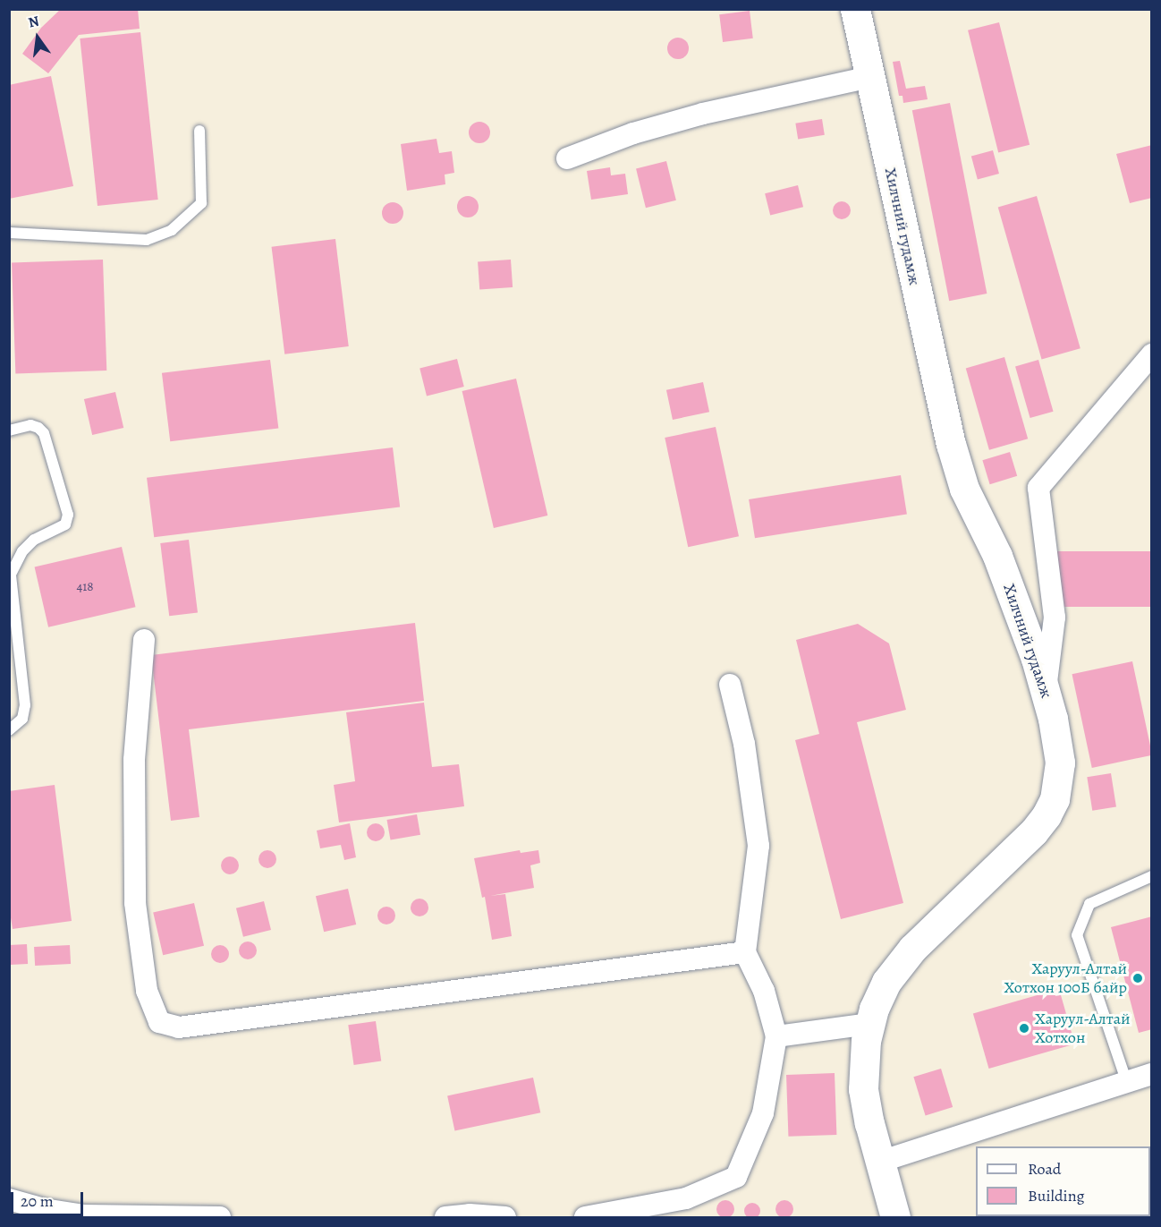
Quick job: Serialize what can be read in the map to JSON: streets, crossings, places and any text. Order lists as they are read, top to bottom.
{
  "streets": {
    "main road": ["Хилчний гудамж"]
  },
  "places": ["Харуул-Алтай Хотхон 100Б байр", "Харуул-Алтай Хотхон"],
  "house_numbers": ["418"],
  "legend": ["Road", "Building"],
  "scale_bar": "20 m",
  "north": "top"
}
